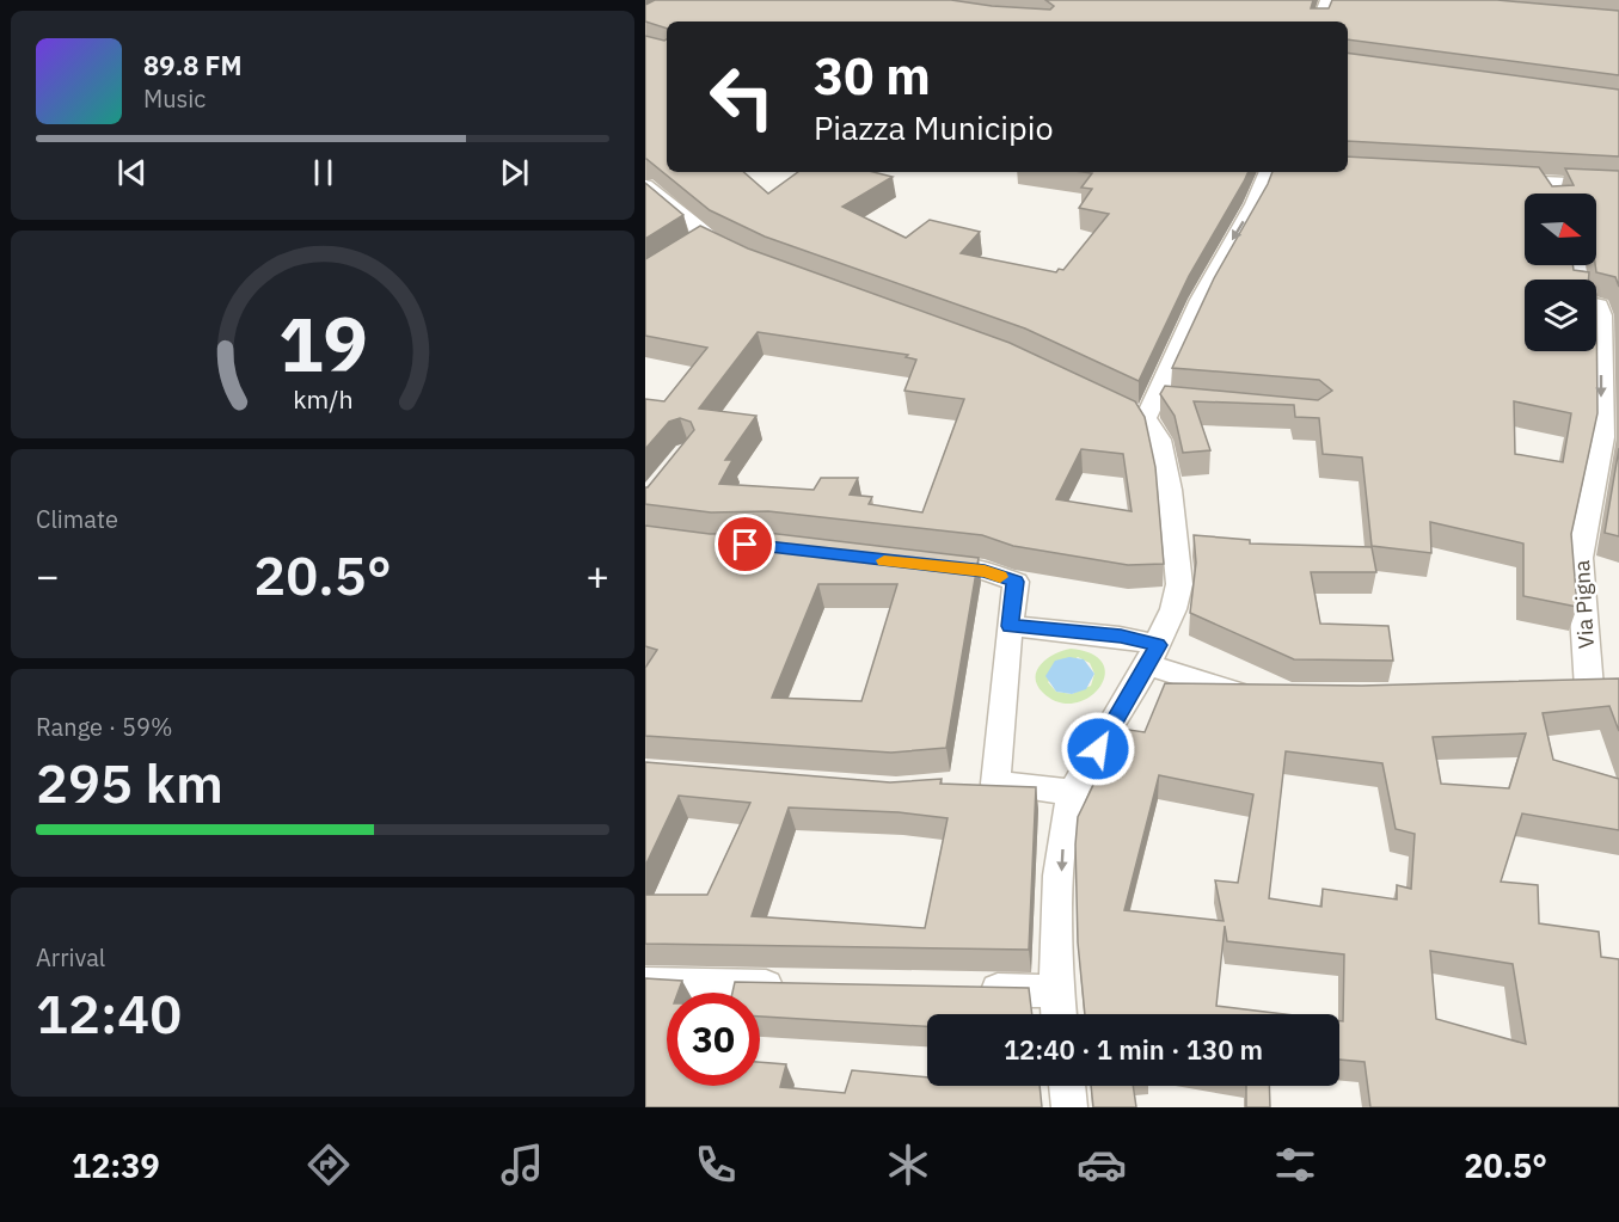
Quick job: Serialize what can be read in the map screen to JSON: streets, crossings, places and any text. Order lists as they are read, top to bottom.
{
  "streets": {
    "street": ["Via Pigna"]
  },
  "north": "right",
  "page": {
    "turn": ["30 m", "Piazza Municipio"],
    "song": ["89.8 FM", "Music"],
    "tile": [
      "Climate",
      ["Range · 59%", "295 km"],
      ["Arrival", "12:40"]
    ],
    "heat": ["−", "20.5°", "+"],
    "limit": "30",
    "trip": "12:40 · 1 min · 130 m",
    "tabs": ["12:39", "20.5°"],
    "gauge": ["19", "km/h"]
  }
}
